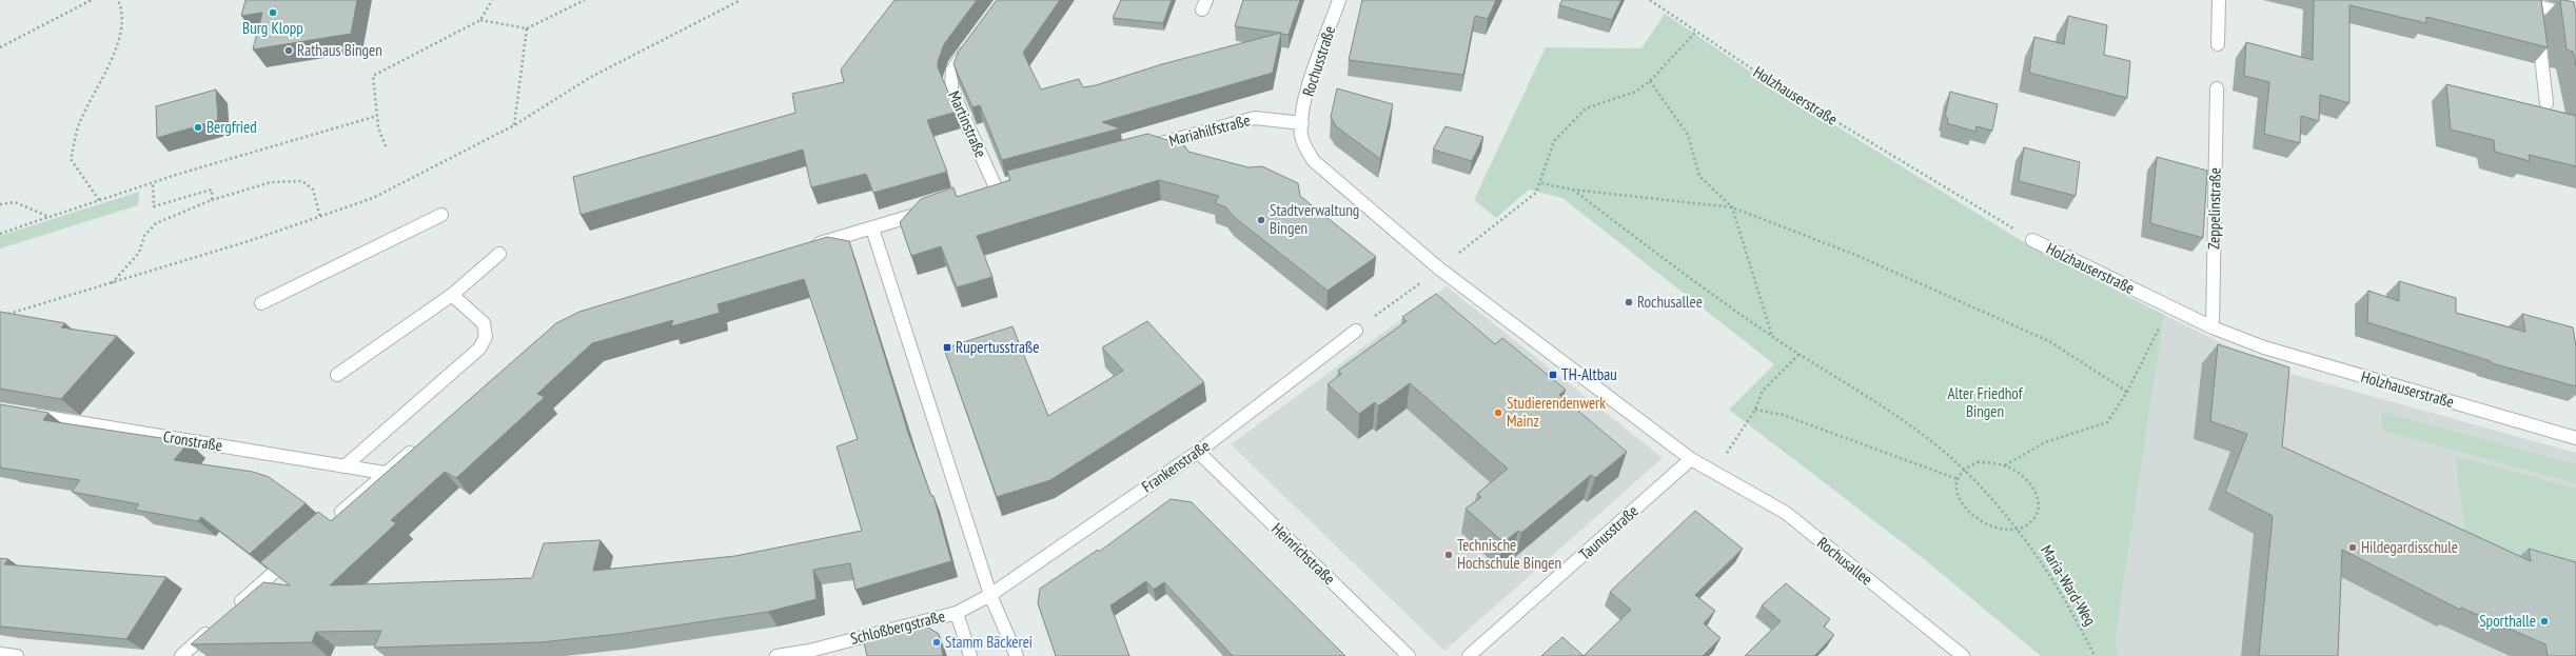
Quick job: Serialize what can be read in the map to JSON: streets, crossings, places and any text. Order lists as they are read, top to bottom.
{
  "streets": {
    "street": [
      "Rochusstraße",
      "Holzhauserstraße",
      "Martinstraße",
      "Mariahilfstraße",
      "Zeppelinstraße",
      "Cronstraße",
      "Frankenstraße",
      "Taunusstraße",
      "Heinrichstraße",
      "Rochusallee",
      "Schloßbergstraße"
    ],
    "path": ["Maria-Ward-Weg"]
  },
  "crossings": [
    ["Rochusstraße", "Mariahilfstraße"],
    ["Rochusstraße", "Rochusallee"],
    ["Holzhauserstraße", "Zeppelinstraße"],
    ["Mariahilfstraße", "Rochusallee"],
    ["Frankenstraße", "Heinrichstraße"],
    ["Frankenstraße", "Schloßbergstraße"],
    ["Taunusstraße", "Rochusallee"]
  ],
  "parks": ["Alter Friedhof Bingen"],
  "places": {
    "other": [
      "Burg Klopp",
      "Rathaus Bingen",
      "Bergfried",
      "Stadtverwaltung Bingen",
      "Rochusallee",
      "Studierendenwerk Mainz",
      "Hildegardisschule",
      "Technische Hochschule Bingen",
      "Sporthalle",
      "Stamm Bäckerei"
    ],
    "transit": ["Rupertusstraße", "TH-Altbau"]
  }
}
